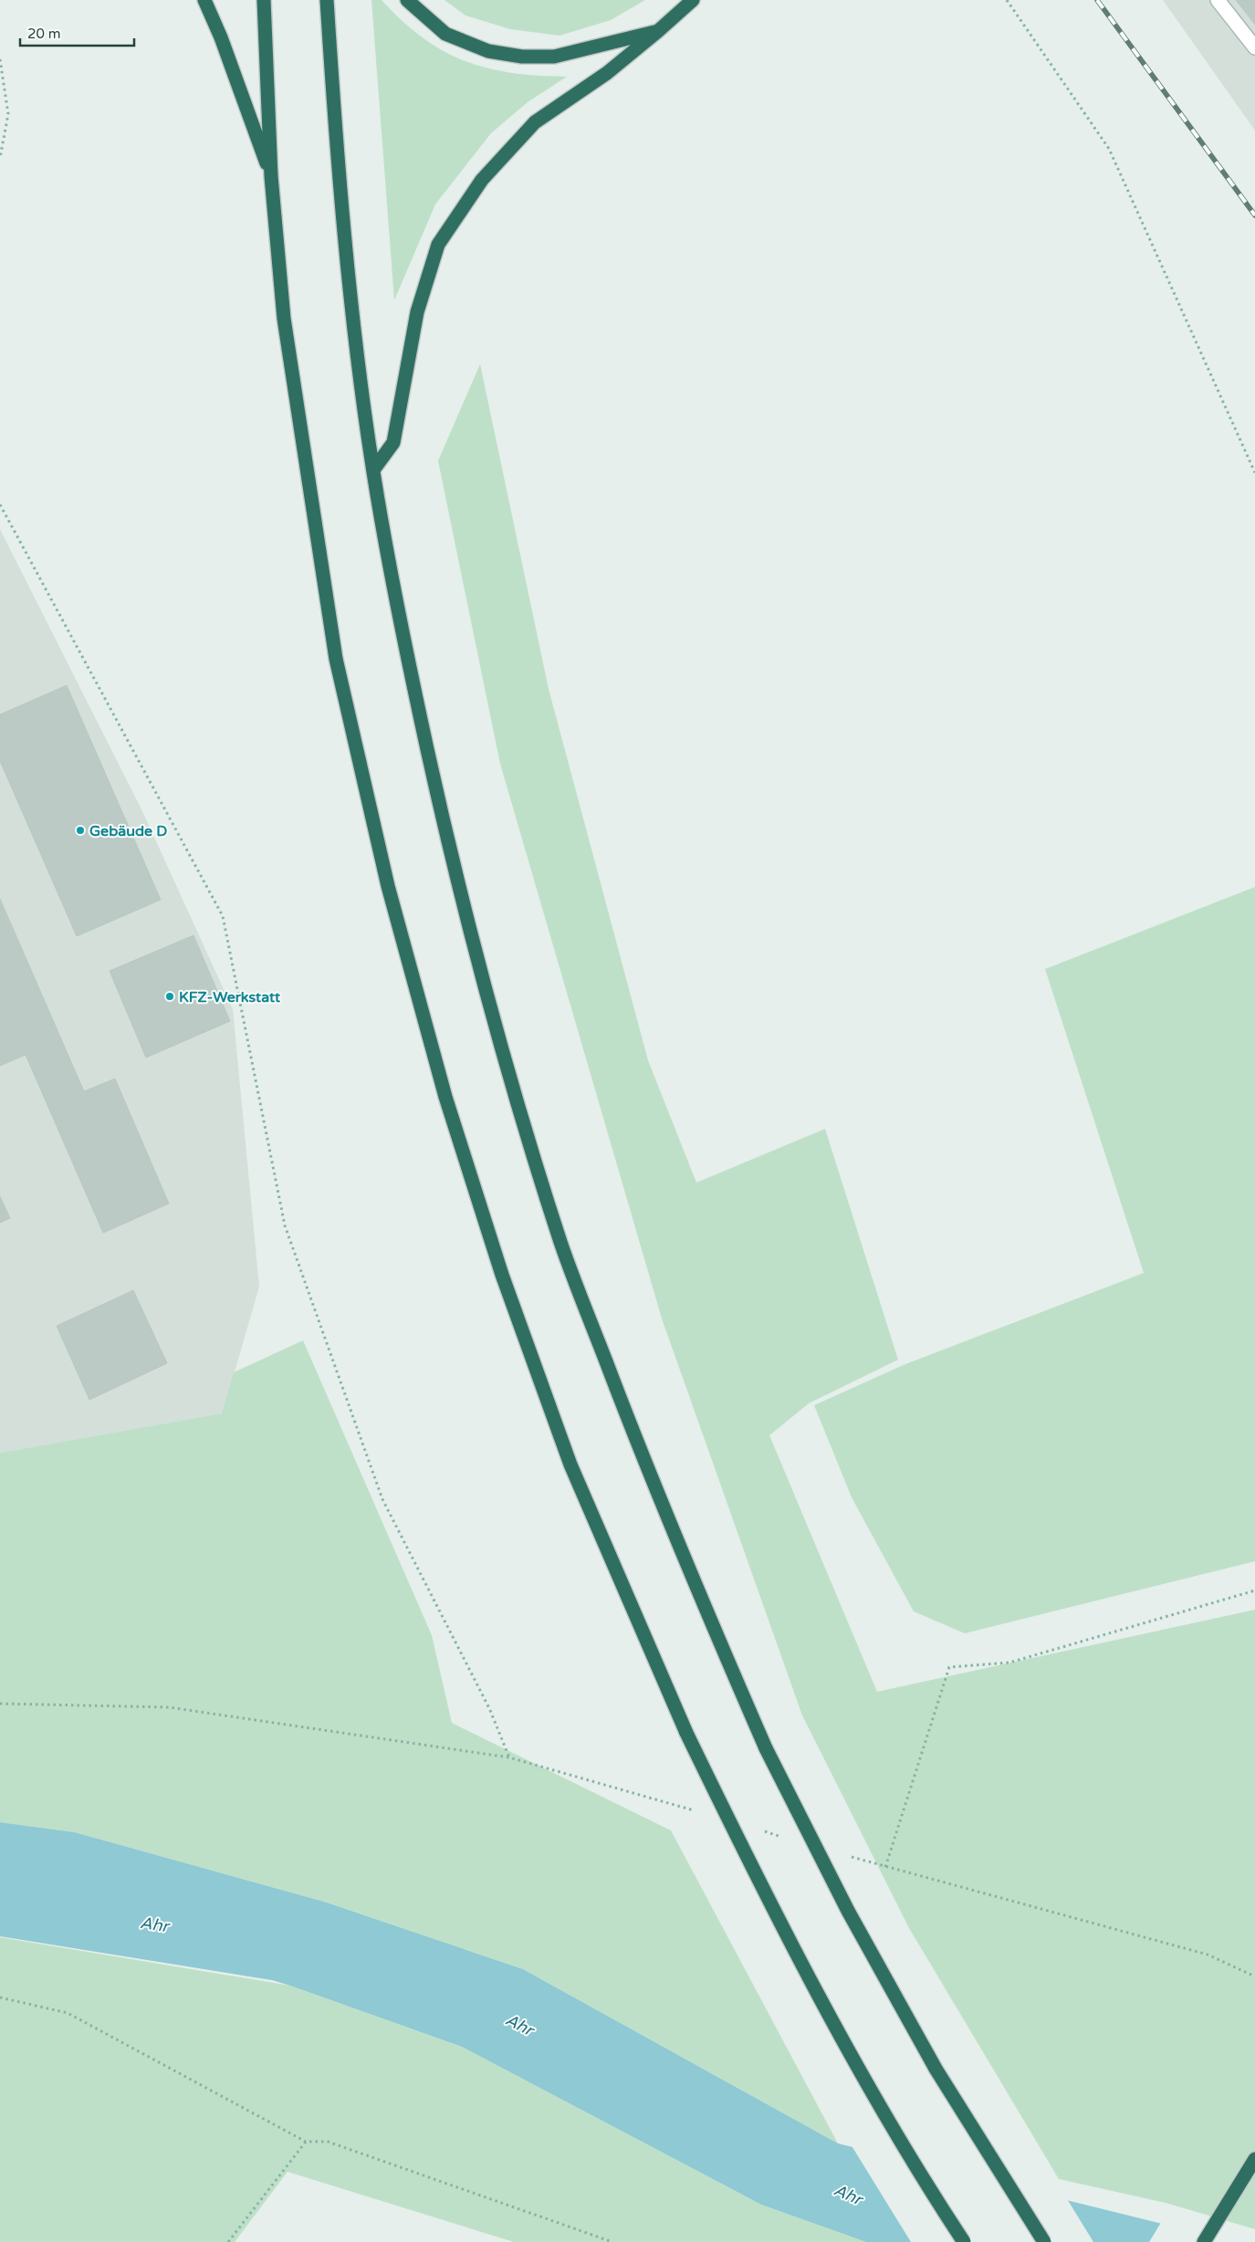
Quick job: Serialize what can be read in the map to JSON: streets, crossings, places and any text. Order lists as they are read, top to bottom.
{
  "water": ["Ahr"],
  "places": ["Gebäude D", "KFZ-Werkstatt"],
  "scale_bar": "20 m"
}
